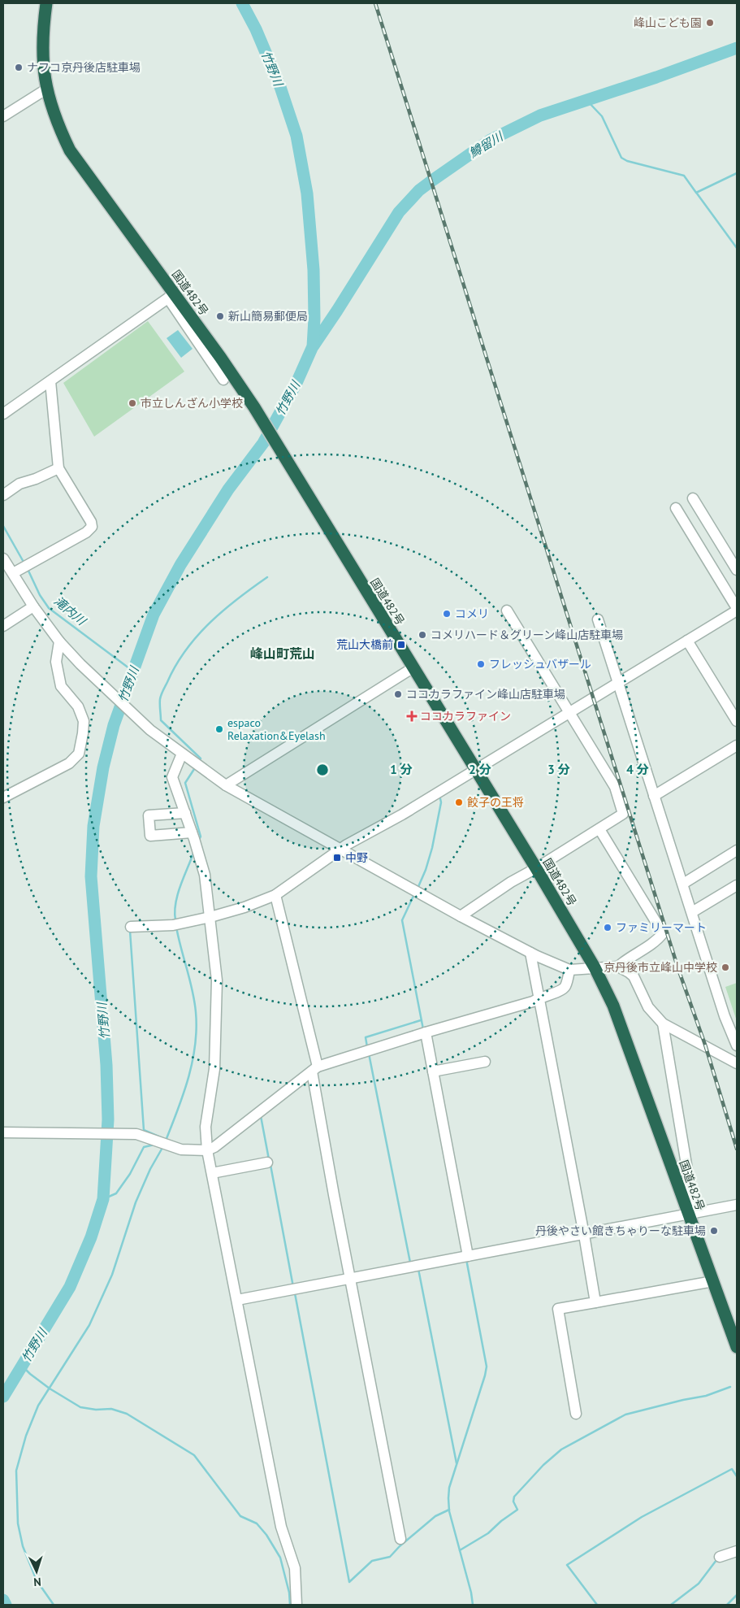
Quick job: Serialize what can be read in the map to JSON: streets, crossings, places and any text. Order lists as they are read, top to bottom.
{
  "streets": {
    "highway": ["国道482号"]
  },
  "districts": ["峰山町荒山"],
  "water": ["竹野川", "鱒留川", "滝内川"],
  "places": {
    "other": [
      "峰山こども園",
      "ナフコ京丹後店駐車場",
      "新山簡易郵便局",
      "市立しんざん小学校",
      "コメリ",
      "コメリハード＆グリーン峰山店駐車場",
      "フレッシュバザール",
      "ココカラファイン峰山店駐車場",
      "espaco Relaxation&Eyelash",
      "餃子の王将",
      "ファミリーマート",
      "京丹後市立峰山中学校",
      "丹後やさい館きちゃりーな駐車場"
    ],
    "transit": ["荒山大橋前", "中野"],
    "health": ["ココカラファイン"]
  },
  "north": "bottom",
  "rings": [
    "1 分",
    "2 分",
    "3 分",
    "4 分"
  ]
}
